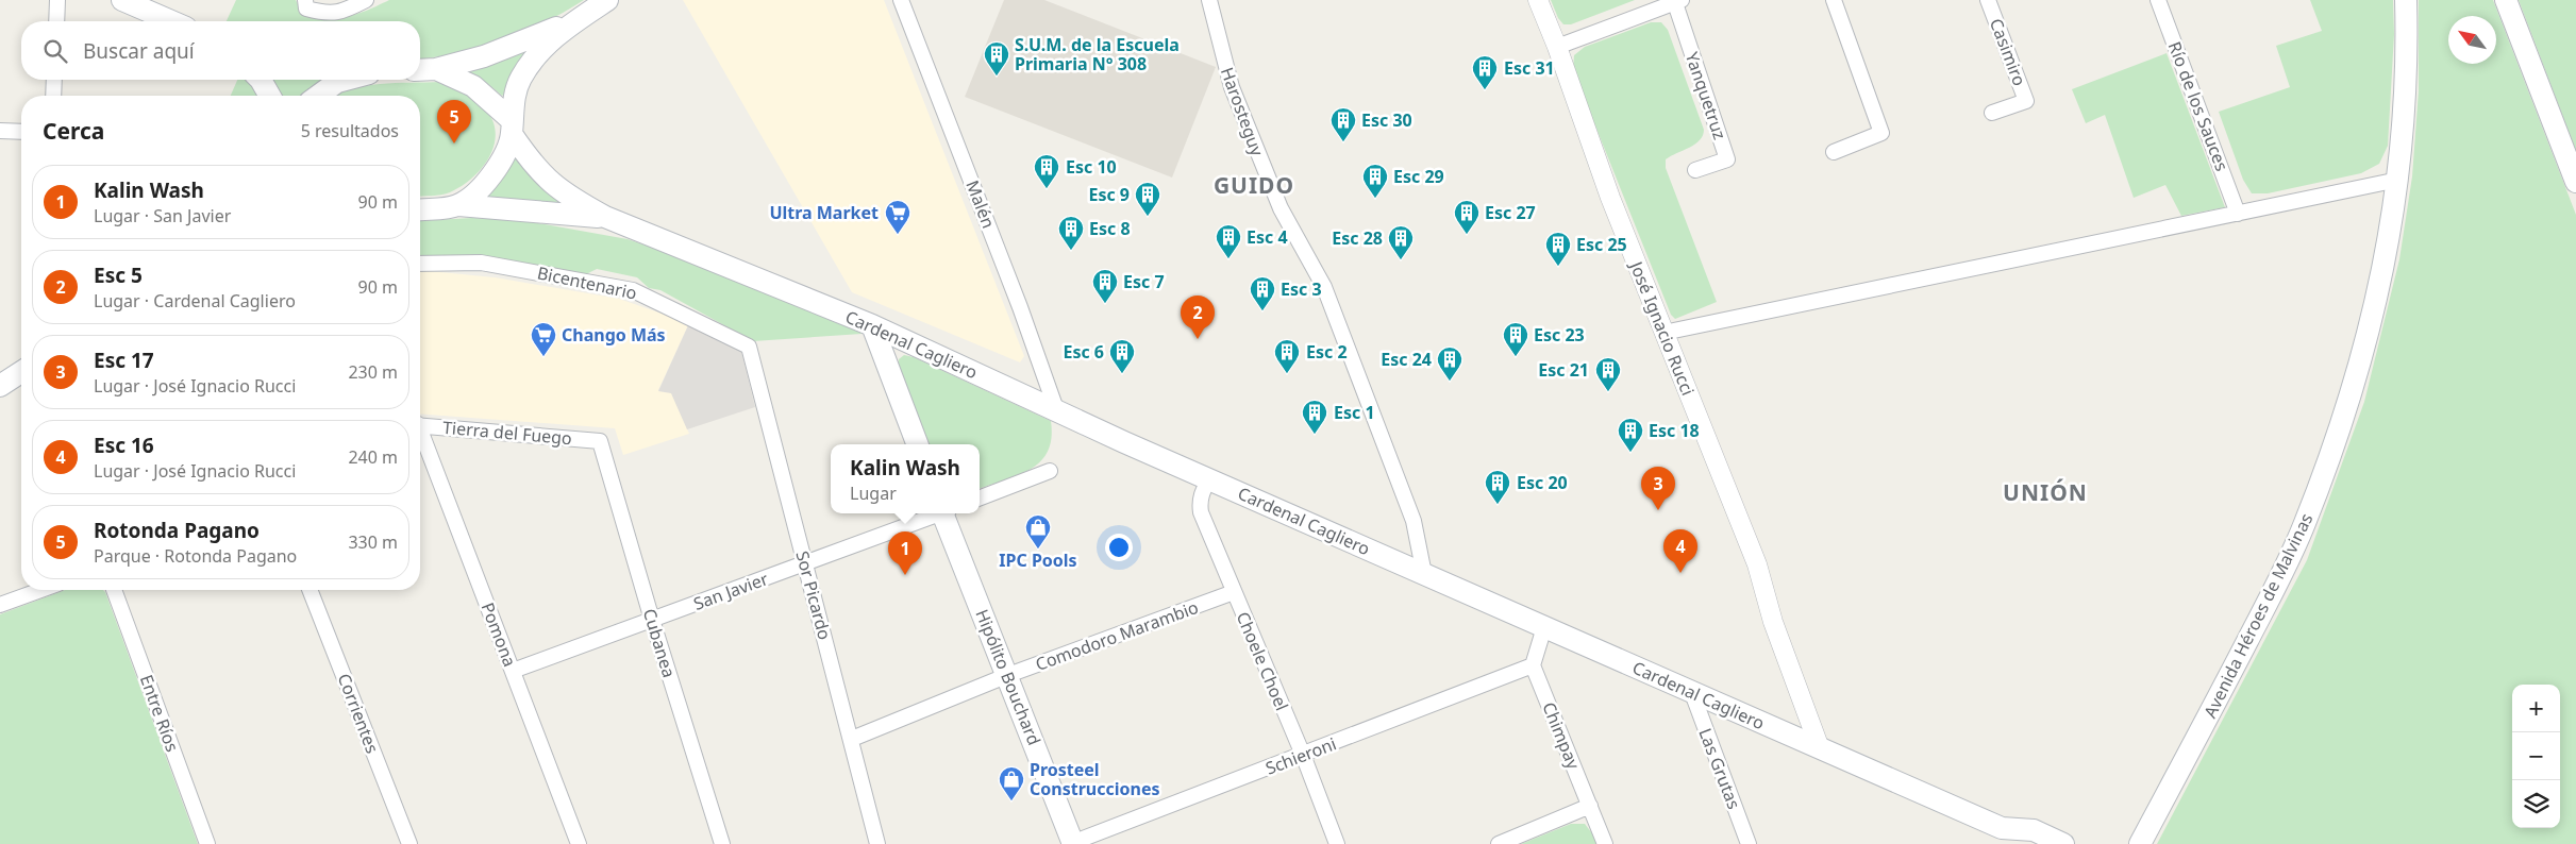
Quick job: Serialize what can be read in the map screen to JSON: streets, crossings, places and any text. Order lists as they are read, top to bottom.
{
  "streets": {
    "main road": ["Cardenal Cagliero", "Avenida Héroes de Malvinas", "Hipólito Bouchard"],
    "street": [
      "Casimiro",
      "Yanquetruz",
      "Río de los Sauces",
      "Harosteguy",
      "Malén",
      "Bicentenario",
      "José Ignacio Rucci",
      "Tierra del Fuego",
      "San Javier",
      "Sor Picardo",
      "Pomona",
      "Comodoro Marambio",
      "Cubanea",
      "Choele Choel",
      "Entre Ríos",
      "Corrientes",
      "Chimpay",
      "Schieroni",
      "Las Grutas"
    ]
  },
  "crossings": [
    ["Harosteguy", "Cardenal Cagliero"],
    ["Malén", "Cardenal Cagliero"],
    ["Bicentenario", "Sor Picardo"],
    ["José Ignacio Rucci", "Cardenal Cagliero"],
    ["Cardenal Cagliero", "Choele Choel"],
    ["Cardenal Cagliero", "Las Grutas"],
    ["Tierra del Fuego", "Cubanea"],
    ["San Javier", "Sor Picardo"],
    ["San Javier", "Pomona"],
    ["San Javier", "Cubanea"],
    ["Sor Picardo", "Comodoro Marambio"],
    ["Comodoro Marambio", "Choele Choel"],
    ["Comodoro Marambio", "Hipólito Bouchard"],
    ["Choele Choel", "Schieroni"],
    ["Hipólito Bouchard", "Schieroni"],
    ["Chimpay", "Schieroni"]
  ],
  "districts": ["GUIDO", "UNIÓN"],
  "places": {
    "building": [
      "S.U.M. de la Escuela Primaria N° 308",
      "Esc 31",
      "Esc 30",
      "Esc 10",
      "Esc 29",
      "Esc 9",
      "Esc 27",
      "Esc 8",
      "Esc 4",
      "Esc 28",
      "Esc 25",
      "Esc 7",
      "Esc 3",
      "Esc 23",
      "Esc 6",
      "Esc 2",
      "Esc 24",
      "Esc 21",
      "Esc 1",
      "Esc 18",
      "Esc 20"
    ],
    "supermarket": ["Ultra Market", "Chango Más"],
    "shop": ["IPC Pools", "Prosteel Construcciones"]
  },
  "north": "top left",
  "page": {
    "search": "Buscar aquí",
    "heading": ["Cerca", "5 resultados"],
    "pins": [
      "5",
      "2",
      "3",
      "4",
      "1"
    ],
    "list": [
      {
        "mark": "1",
        "name": "Kalin Wash",
        "note": "Lugar · San Javier",
        "value": "90 m"
      },
      {
        "mark": "2",
        "name": "Esc 5",
        "note": "Lugar · Cardenal Cagliero",
        "value": "90 m"
      },
      {
        "mark": "3",
        "name": "Esc 17",
        "note": "Lugar · José Ignacio Rucci",
        "value": "230 m"
      },
      {
        "mark": "4",
        "name": "Esc 16",
        "note": "Lugar · José Ignacio Rucci",
        "value": "240 m"
      },
      {
        "mark": "5",
        "name": "Rotonda Pagano",
        "note": "Parque · Rotonda Pagano",
        "value": "330 m"
      }
    ],
    "popup": ["Kalin Wash", "Lugar"],
    "map_buttons": ["+", "−"]
  }
}
